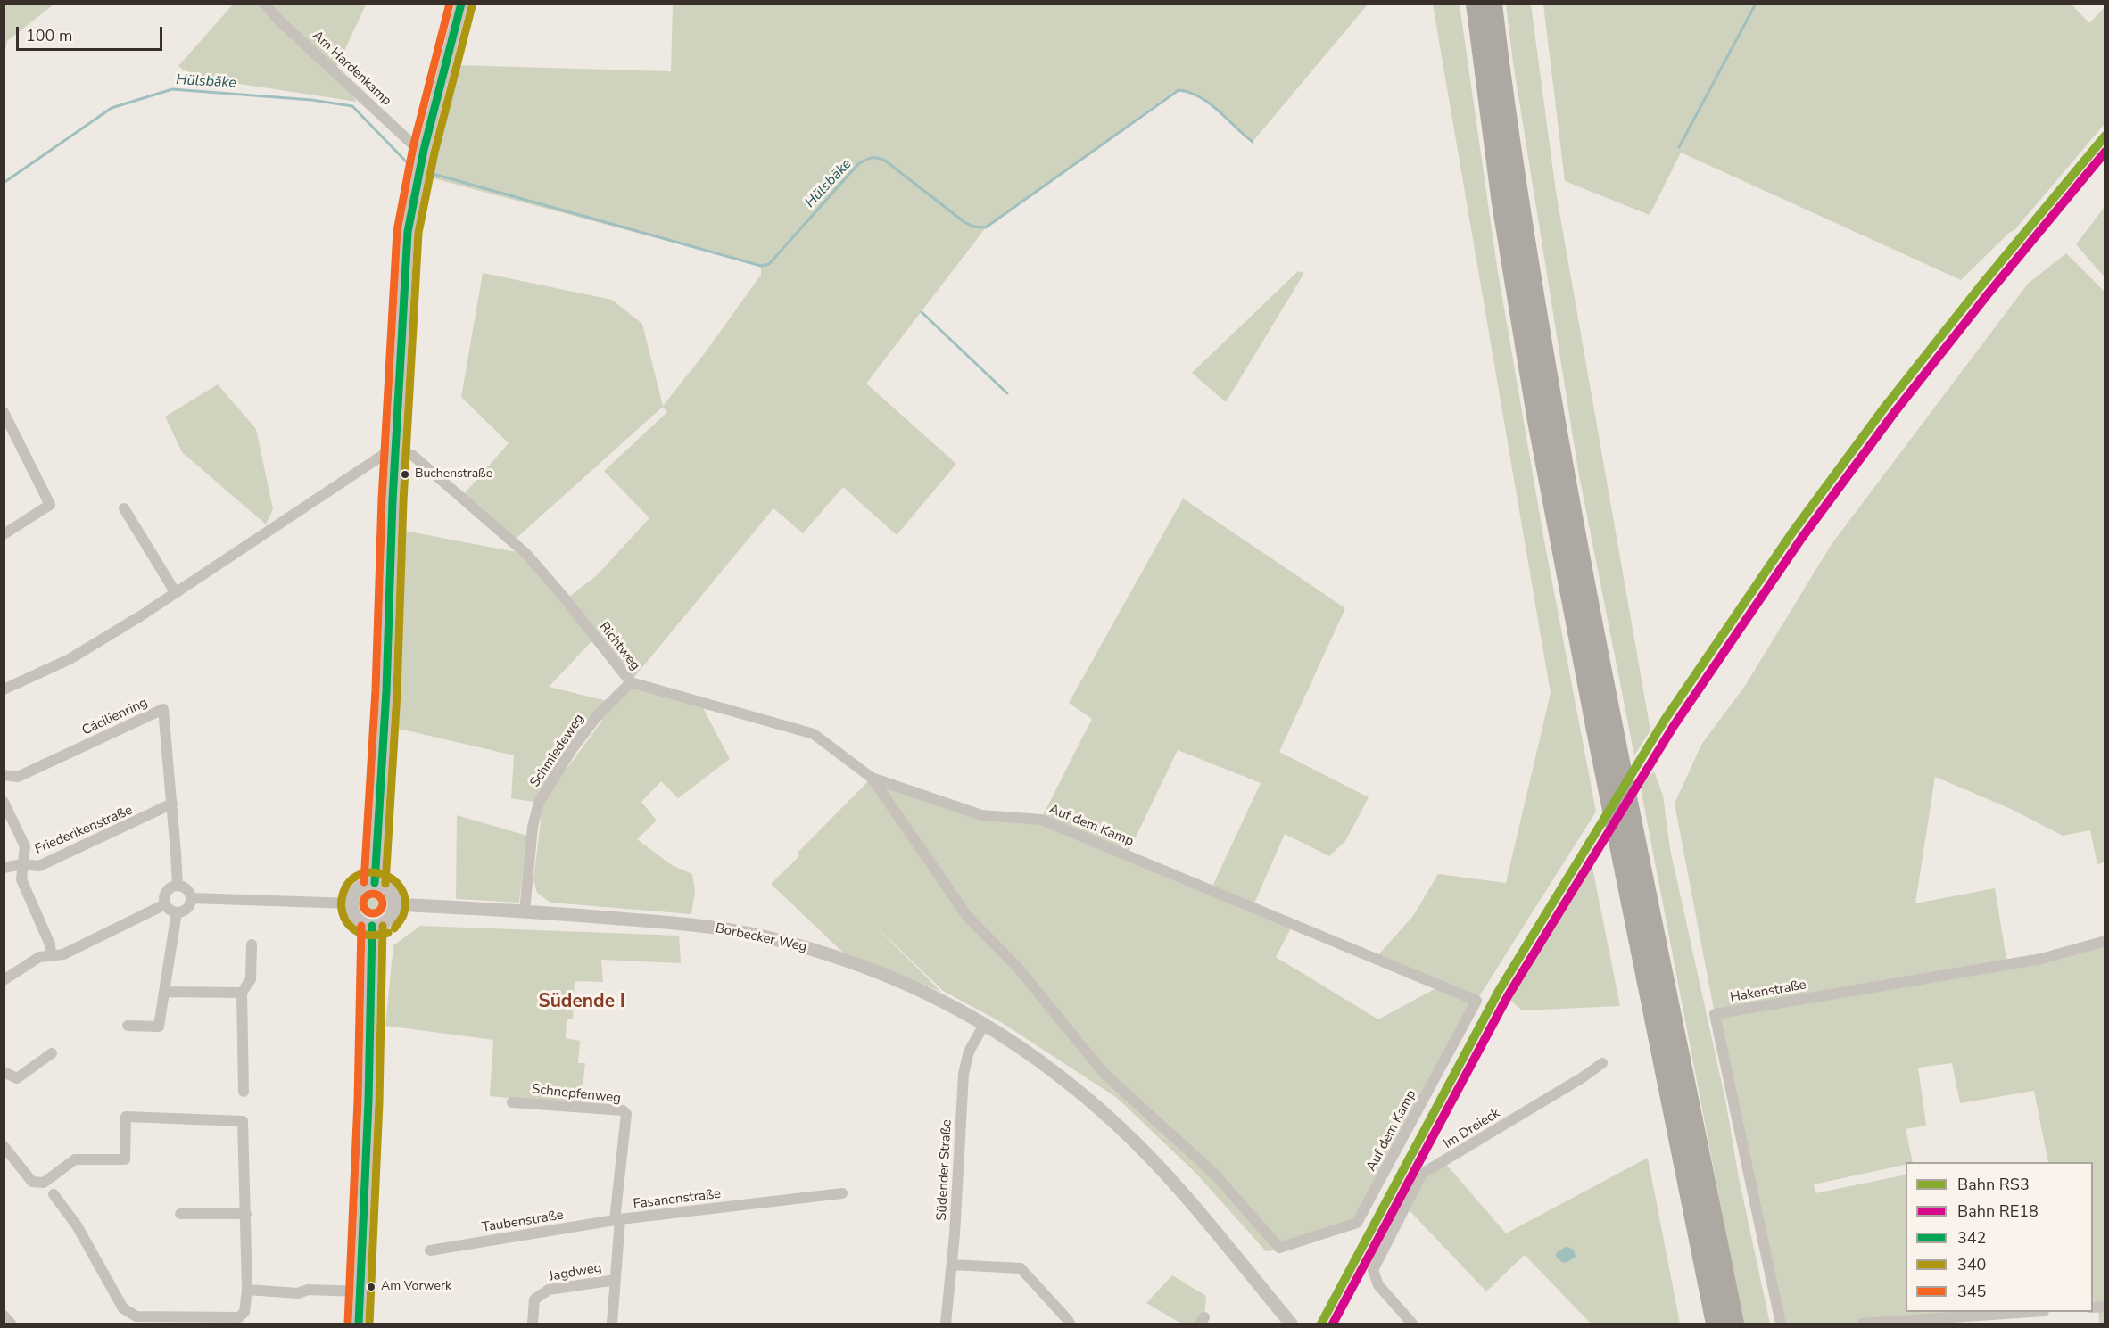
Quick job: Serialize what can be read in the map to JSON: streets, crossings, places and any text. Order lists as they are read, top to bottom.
{
  "streets": {
    "street": [
      "Am Hardenkamp",
      "Richtweg",
      "Cäcilienring",
      "Schmiedeweg",
      "Auf dem Kamp",
      "Friederikenstraße",
      "Borbecker Weg",
      "Hakenstraße",
      "Schnepfenweg",
      "Im Dreieck",
      "Südender Straße",
      "Fasanenstraße",
      "Taubenstraße",
      "Jagdweg"
    ]
  },
  "crossings": [
    ["Richtweg", "Schmiedeweg"],
    ["Richtweg", "Auf dem Kamp"],
    ["Cäcilienring", "Friederikenstraße"],
    ["Schmiedeweg", "Borbecker Weg"],
    ["Borbecker Weg", "Südender Straße"],
    ["Schnepfenweg", "Fasanenstraße"],
    ["Schnepfenweg", "Taubenstraße"],
    ["Fasanenstraße", "Taubenstraße"],
    ["Fasanenstraße", "Jagdweg"]
  ],
  "districts": ["Südende I"],
  "water": ["Hülsbäke"],
  "places": ["Buchenstraße", "Am Vorwerk"],
  "lines": [
    "transit line 342",
    "transit line 345",
    "transit line 340",
    "rail line RS3",
    "rail line RE18"
  ],
  "legend": [
    "Bahn RS3",
    "Bahn RE18",
    "342",
    "340",
    "345"
  ],
  "scale_bar": "100 m"
}
